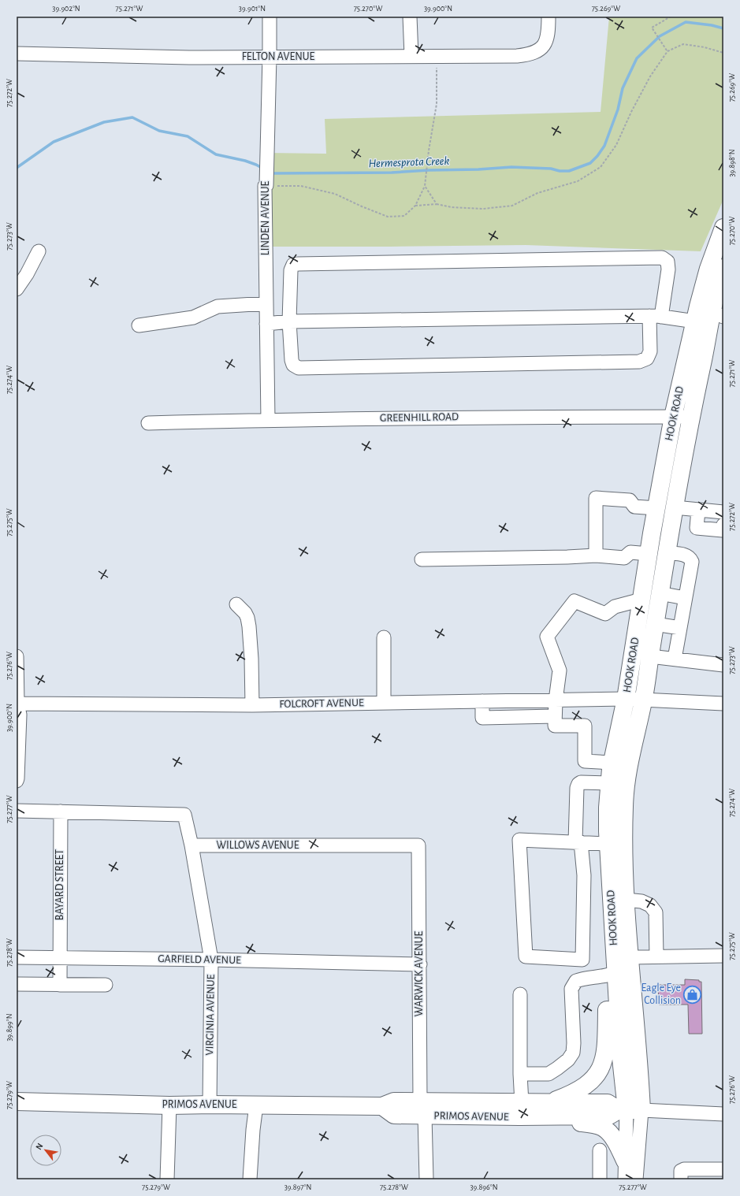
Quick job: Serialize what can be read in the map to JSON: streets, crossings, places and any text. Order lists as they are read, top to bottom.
{
  "streets": {
    "main road": ["HOOK ROAD", "PRIMOS AVENUE"],
    "street": [
      "FELTON AVENUE",
      "LINDEN AVENUE",
      "GREENHILL ROAD",
      "FOLCROFT AVENUE",
      "WILLOWS AVENUE",
      "BAYARD STREET",
      "GARFIELD AVENUE",
      "WARWICK AVENUE",
      "VIRGINIA AVENUE"
    ]
  },
  "crossings": [
    ["FELTON AVENUE", "LINDEN AVENUE"],
    ["LINDEN AVENUE", "GREENHILL ROAD"],
    ["HOOK ROAD", "GREENHILL ROAD"],
    ["HOOK ROAD", "FOLCROFT AVENUE"],
    ["HOOK ROAD", "PRIMOS AVENUE"],
    ["WILLOWS AVENUE", "WARWICK AVENUE"],
    ["WILLOWS AVENUE", "VIRGINIA AVENUE"],
    ["BAYARD STREET", "GARFIELD AVENUE"],
    ["BAYARD STREET", "VIRGINIA AVENUE"],
    ["GARFIELD AVENUE", "WARWICK AVENUE"],
    ["GARFIELD AVENUE", "VIRGINIA AVENUE"],
    ["WARWICK AVENUE", "PRIMOS AVENUE"],
    ["VIRGINIA AVENUE", "PRIMOS AVENUE"]
  ],
  "water": ["Hermesprota Creek"],
  "places": {
    "shop": ["Eagle Eye Collision"]
  },
  "north": "top left",
  "coordinates": [
    "39.902°N",
    "75.271°W",
    "39.901°N",
    "75.270°W",
    "39.900°N",
    "75.269°W",
    "75.272°W",
    "39.898°N",
    "75.273°W",
    "75.274°W",
    "75.275°W",
    "75.276°W",
    "75.277°W",
    "75.278°W",
    "39.899°N",
    "75.279°W",
    "39.897°N",
    "39.896°N"
  ]
}
